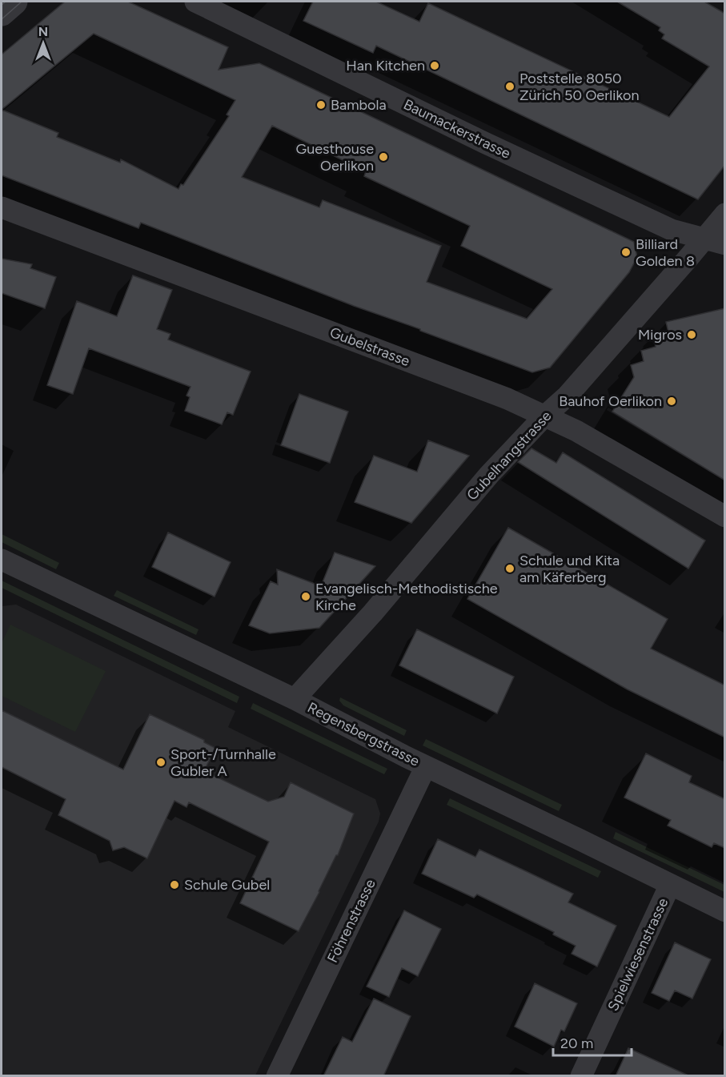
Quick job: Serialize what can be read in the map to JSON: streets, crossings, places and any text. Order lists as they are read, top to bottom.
{
  "streets": {
    "street": [
      "Baumackerstrasse",
      "Gubelstrasse",
      "Gubelhangstrasse",
      "Regensbergstrasse",
      "Föhrenstrasse",
      "Spielwiesenstrasse"
    ]
  },
  "crossings": [
    ["Baumackerstrasse", "Gubelhangstrasse"],
    ["Gubelstrasse", "Gubelhangstrasse"],
    ["Gubelhangstrasse", "Regensbergstrasse"],
    ["Regensbergstrasse", "Föhrenstrasse"],
    ["Regensbergstrasse", "Spielwiesenstrasse"]
  ],
  "places": [
    "Han Kitchen",
    "Poststelle 8050 Zürich 50 Oerlikon",
    "Bambola",
    "Guesthouse Oerlikon",
    "Billiard Golden 8",
    "Migros",
    "Bauhof Oerlikon",
    "Schule und Kita am Käferberg",
    "Evangelisch-Methodistische Kirche",
    "Sport-/Turnhalle Gubler A",
    "Schule Gubel"
  ],
  "scale_bar": "20 m",
  "north": "top"
}
